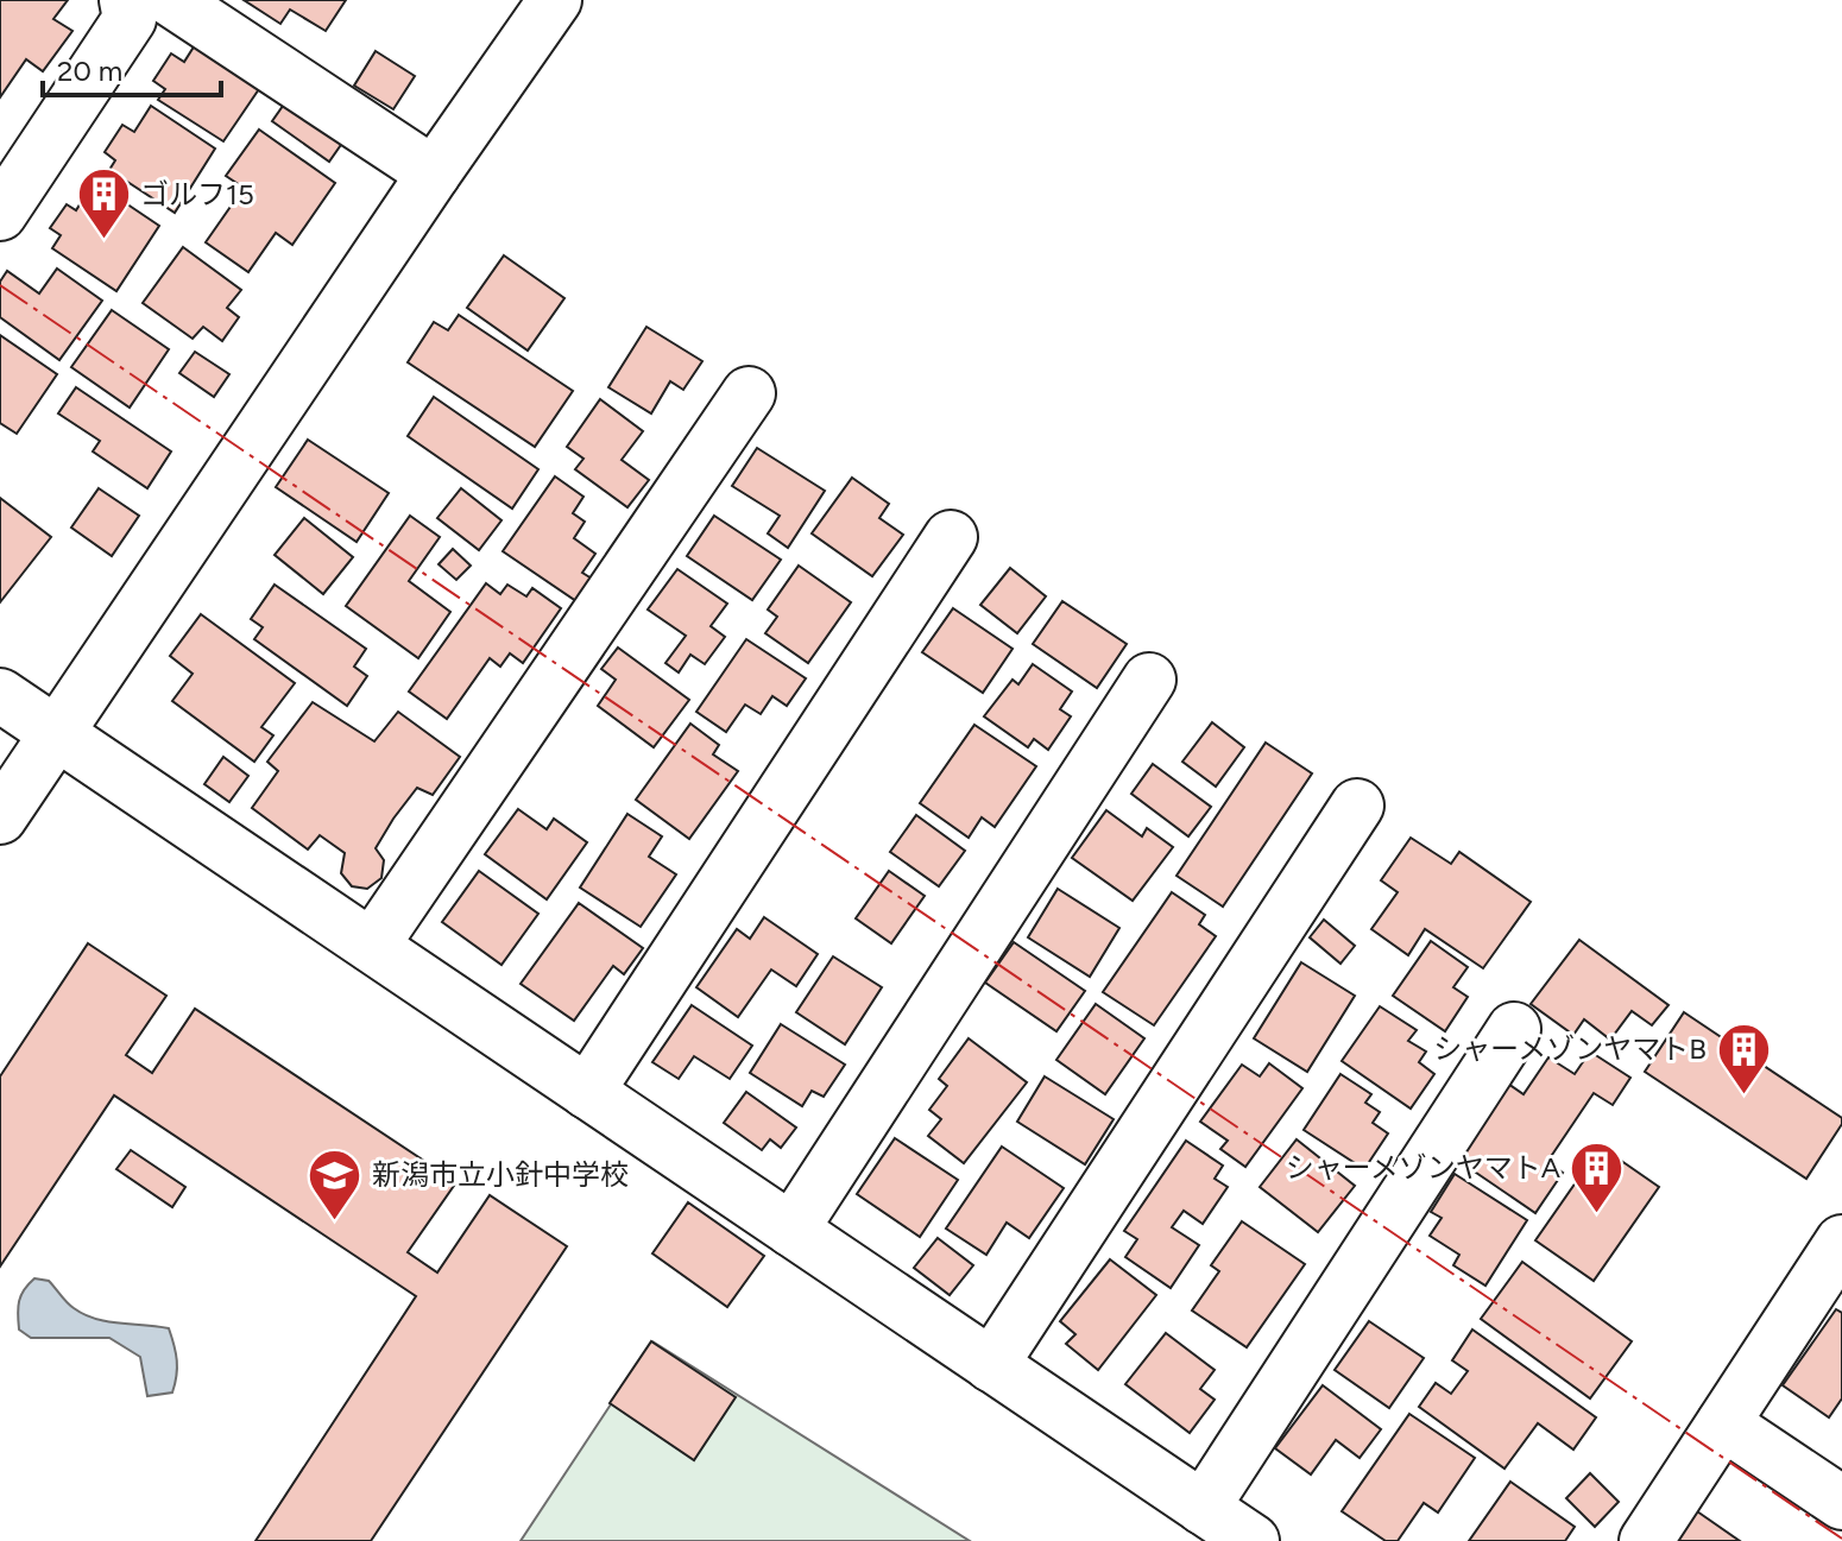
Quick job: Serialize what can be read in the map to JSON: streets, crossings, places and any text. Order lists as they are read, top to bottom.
{
  "places": {
    "building": ["ゴルフ15", "シャーメゾンヤマトB", "シャーメゾンヤマトA"],
    "school or university": ["新潟市立小針中学校"]
  },
  "scale_bar": "20 m"
}
